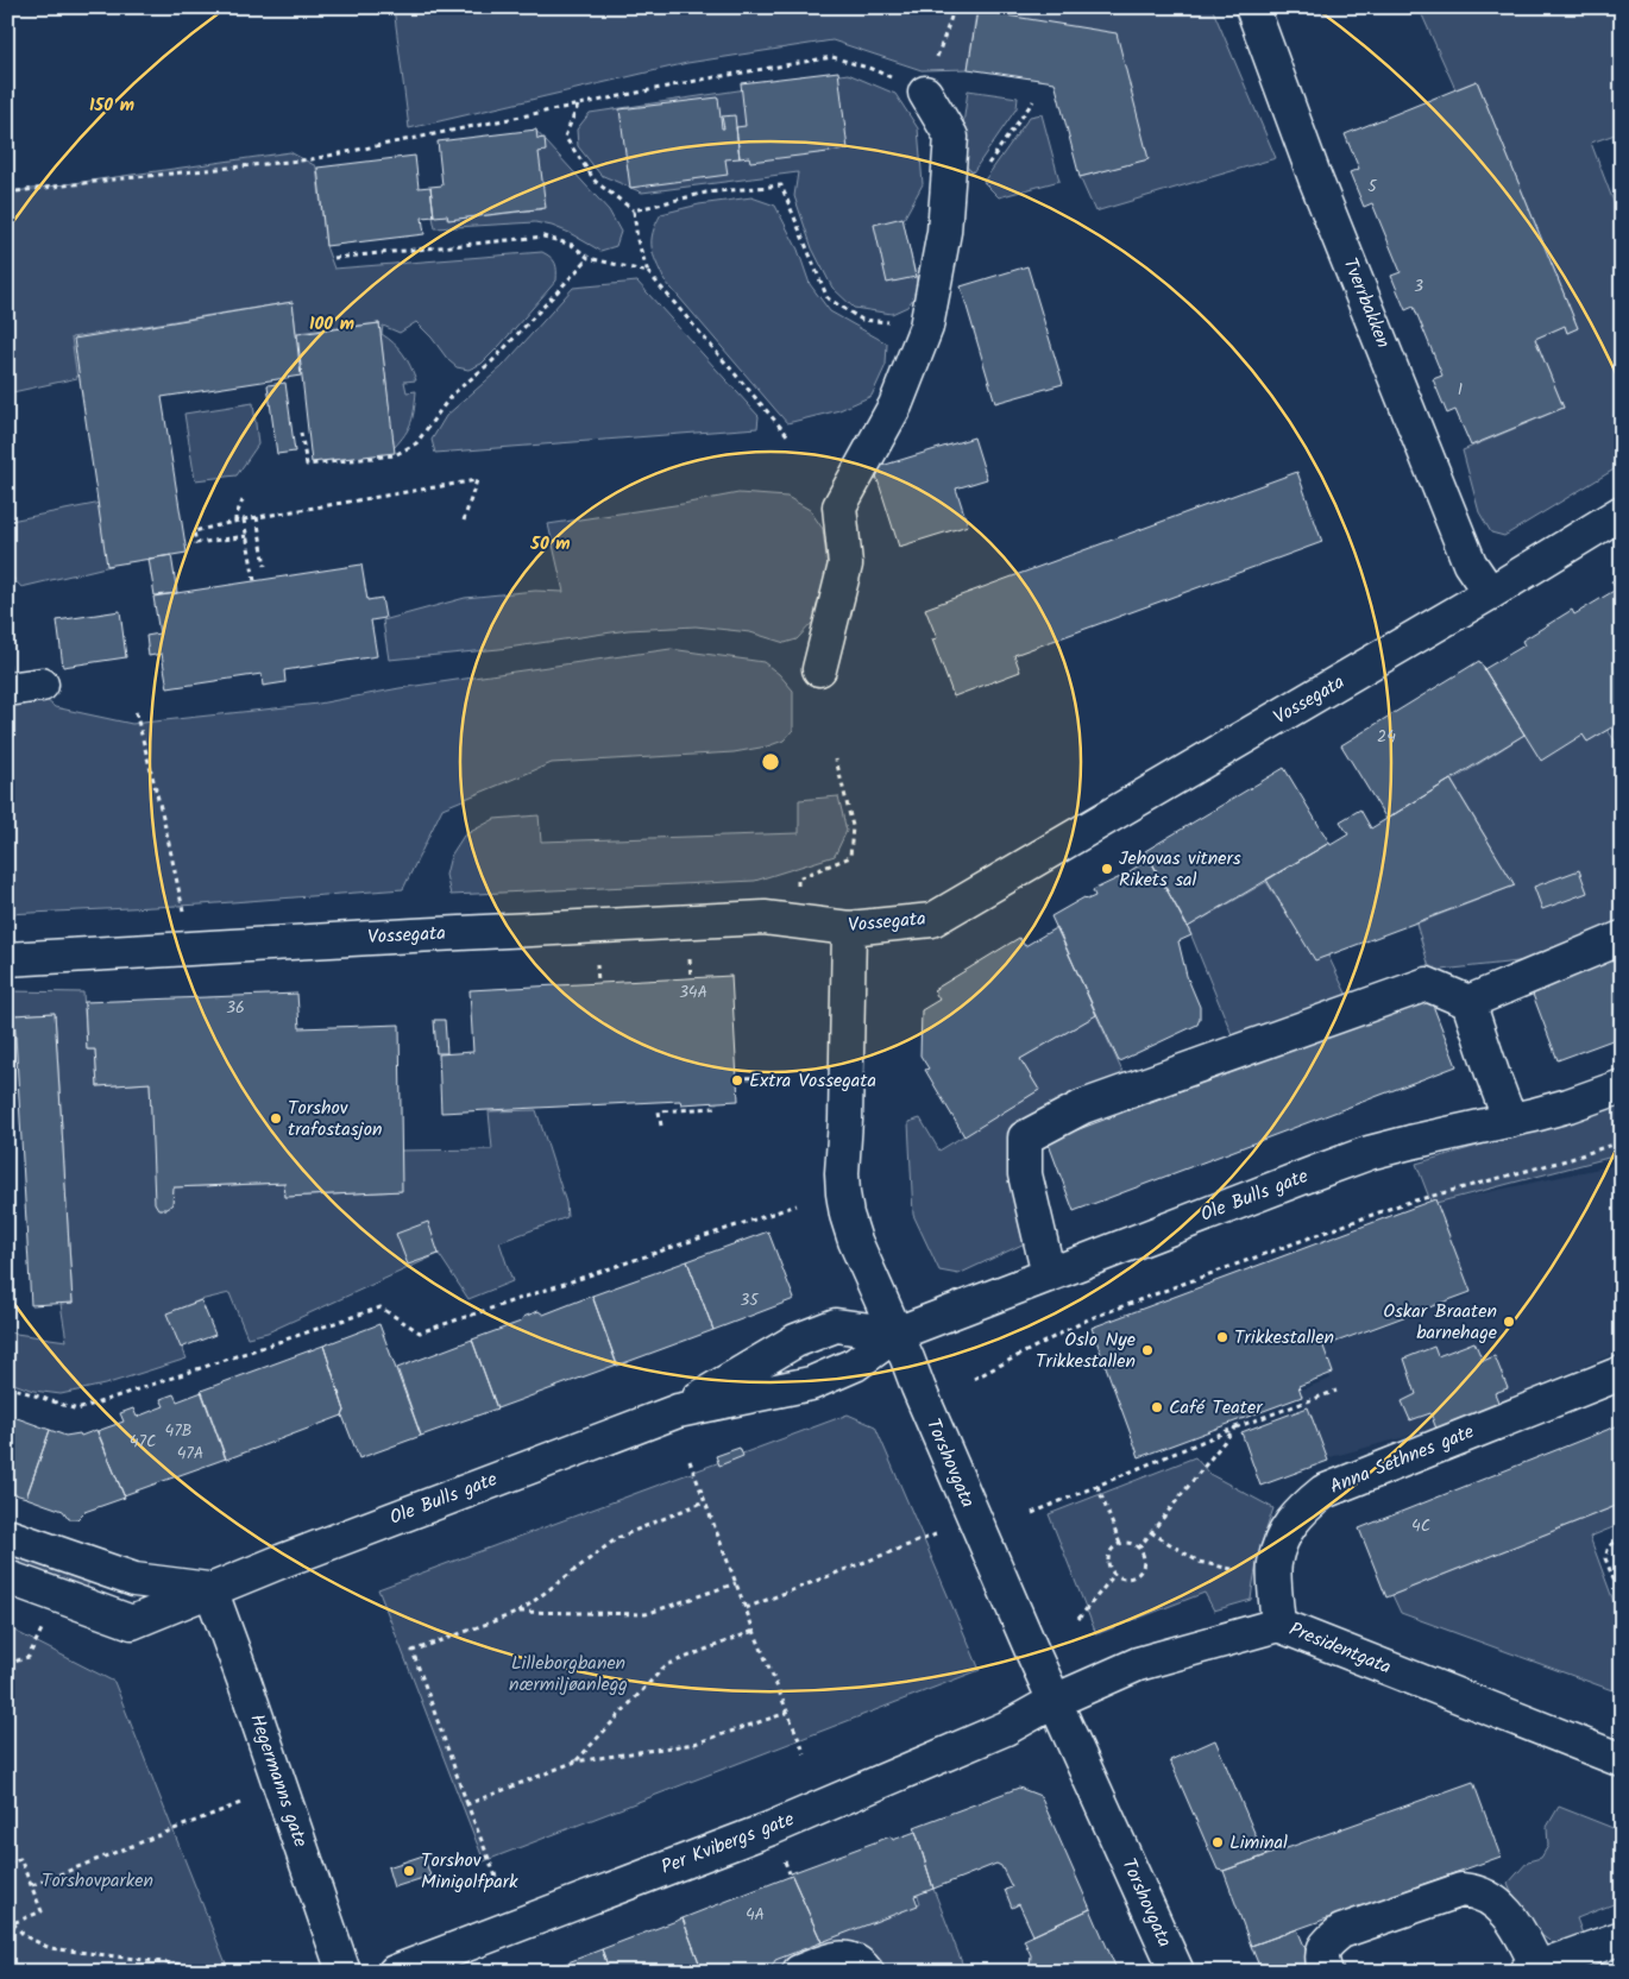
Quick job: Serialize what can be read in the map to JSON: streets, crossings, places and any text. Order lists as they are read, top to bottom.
{
  "streets": {
    "street": [
      "Tverrbakken",
      "Vossegata",
      "Ole Bulls gate",
      "Anna Sethnes gate",
      "Torshovgata",
      "Presidentgata",
      "Hegermanns gate",
      "Per Kvibergs gate"
    ]
  },
  "crossings": [
    ["Tverrbakken", "Vossegata"],
    ["Vossegata", "Torshovgata"],
    ["Ole Bulls gate", "Torshovgata"],
    ["Ole Bulls gate", "Hegermanns gate"],
    ["Anna Sethnes gate", "Presidentgata"],
    ["Torshovgata", "Presidentgata"],
    ["Torshovgata", "Per Kvibergs gate"],
    ["Presidentgata", "Per Kvibergs gate"]
  ],
  "parks": ["Lilleborgbanen nærmiljøanlegg", "Torshovparken"],
  "places": [
    "Jehovas vitners Rikets sal",
    "Extra Vossegata",
    "Torshov trafostasjon",
    "Oskar Braaten barnehage",
    "Trikkestallen",
    "Oslo Nye Trikkestallen",
    "Café Teater",
    "Liminal",
    "Torshov Minigolfpark"
  ],
  "house_numbers": [
    "5",
    "3",
    "1",
    "24",
    "34A",
    "36",
    "35",
    "47B",
    "47C",
    "47A",
    "4C",
    "4A"
  ],
  "rings": ["150 m", "100 m", "50 m"]
}
